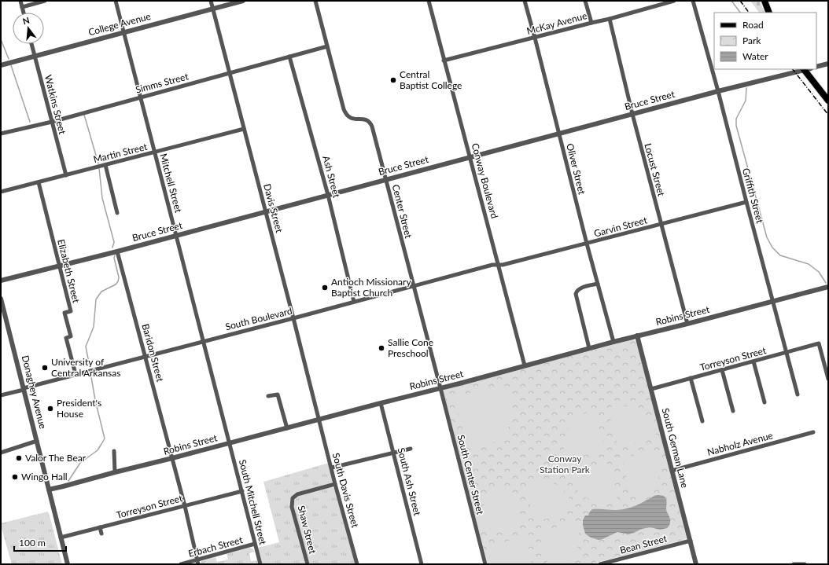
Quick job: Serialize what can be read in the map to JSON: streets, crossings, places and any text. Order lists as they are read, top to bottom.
{
  "streets": {
    "street": [
      "McKay Avenue",
      "College Avenue",
      "Simms Street",
      "Bruce Street",
      "Watkins Street",
      "Martin Street",
      "Oliver Street",
      "Locust Street",
      "Ash Street",
      "Conway Boulevard",
      "Mitchell Street",
      "Griffith Street",
      "Davis Street",
      "Center Street",
      "Garvin Street",
      "Elizabeth Street",
      "Robins Street",
      "South Boulevard",
      "Baridon Street",
      "Torreyson Street",
      "Donaghey Avenue",
      "Nabholz Avenue",
      "South German Lane",
      "South Center Street",
      "South Ash Street",
      "South Davis Street",
      "South Mitchell Street",
      "Shaw Street",
      "Bean Street",
      "Erbach Street"
    ]
  },
  "crossings": [
    ["McKay Avenue", "Oliver Street"],
    ["McKay Avenue", "Locust Street"],
    ["McKay Avenue", "Conway Boulevard"],
    ["College Avenue", "Watkins Street"],
    ["College Avenue", "Mitchell Street"],
    ["College Avenue", "Davis Street"],
    ["Simms Street", "Watkins Street"],
    ["Simms Street", "Ash Street"],
    ["Simms Street", "Mitchell Street"],
    ["Simms Street", "Davis Street"],
    ["Simms Street", "Center Street"],
    ["Bruce Street", "Oliver Street"],
    ["Bruce Street", "Locust Street"],
    ["Bruce Street", "Ash Street"],
    ["Bruce Street", "Conway Boulevard"],
    ["Bruce Street", "Mitchell Street"],
    ["Bruce Street", "Griffith Street"],
    ["Bruce Street", "Davis Street"],
    ["Bruce Street", "Center Street"],
    ["Bruce Street", "Elizabeth Street"],
    ["Bruce Street", "Baridon Street"],
    ["Watkins Street", "Martin Street"],
    ["Martin Street", "Mitchell Street"],
    ["Martin Street", "Davis Street"],
    ["Martin Street", "Elizabeth Street"],
    ["Oliver Street", "Garvin Street"],
    ["Oliver Street", "Robins Street"],
    ["Locust Street", "Garvin Street"],
    ["Locust Street", "Robins Street"],
    ["Ash Street", "South Boulevard"],
    ["Conway Boulevard", "Garvin Street"],
    ["Conway Boulevard", "Robins Street"],
    ["Conway Boulevard", "South Boulevard"],
    ["Mitchell Street", "Robins Street"],
    ["Mitchell Street", "South Boulevard"],
    ["Mitchell Street", "South Mitchell Street"],
    ["Griffith Street", "Garvin Street"],
    ["Griffith Street", "Robins Street"],
    ["Griffith Street", "Torreyson Street"],
    ["Davis Street", "Robins Street"],
    ["Davis Street", "South Boulevard"],
    ["Davis Street", "South Davis Street"],
    ["Center Street", "Robins Street"],
    ["Center Street", "South Boulevard"],
    ["Center Street", "South Center Street"],
    ["Garvin Street", "South Boulevard"],
    ["Elizabeth Street", "South Boulevard"],
    ["Robins Street", "Baridon Street"],
    ["Robins Street", "Donaghey Avenue"],
    ["Robins Street", "South German Lane"],
    ["Robins Street", "South Center Street"],
    ["Robins Street", "South Ash Street"],
    ["Robins Street", "South Davis Street"],
    ["Robins Street", "South Mitchell Street"],
    ["South Boulevard", "Baridon Street"],
    ["South Boulevard", "Donaghey Avenue"],
    ["Baridon Street", "Torreyson Street"],
    ["Baridon Street", "Erbach Street"],
    ["Torreyson Street", "Donaghey Avenue"],
    ["Torreyson Street", "South German Lane"],
    ["Torreyson Street", "South Mitchell Street"],
    ["Nabholz Avenue", "South German Lane"],
    ["South German Lane", "Bean Street"],
    ["South Davis Street", "Shaw Street"],
    ["South Mitchell Street", "Erbach Street"]
  ],
  "parks": ["Conway Station Park"],
  "places": [
    "Central Baptist College",
    "Antioch Missionary Baptist Church",
    "Sallie Cone Preschool",
    "University of Central Arkansas",
    "President's House",
    "Valor The Bear",
    "Wingo Hall"
  ],
  "legend": ["Road", "Park", "Water"],
  "scale_bar": "100 m",
  "north": "top"
}
